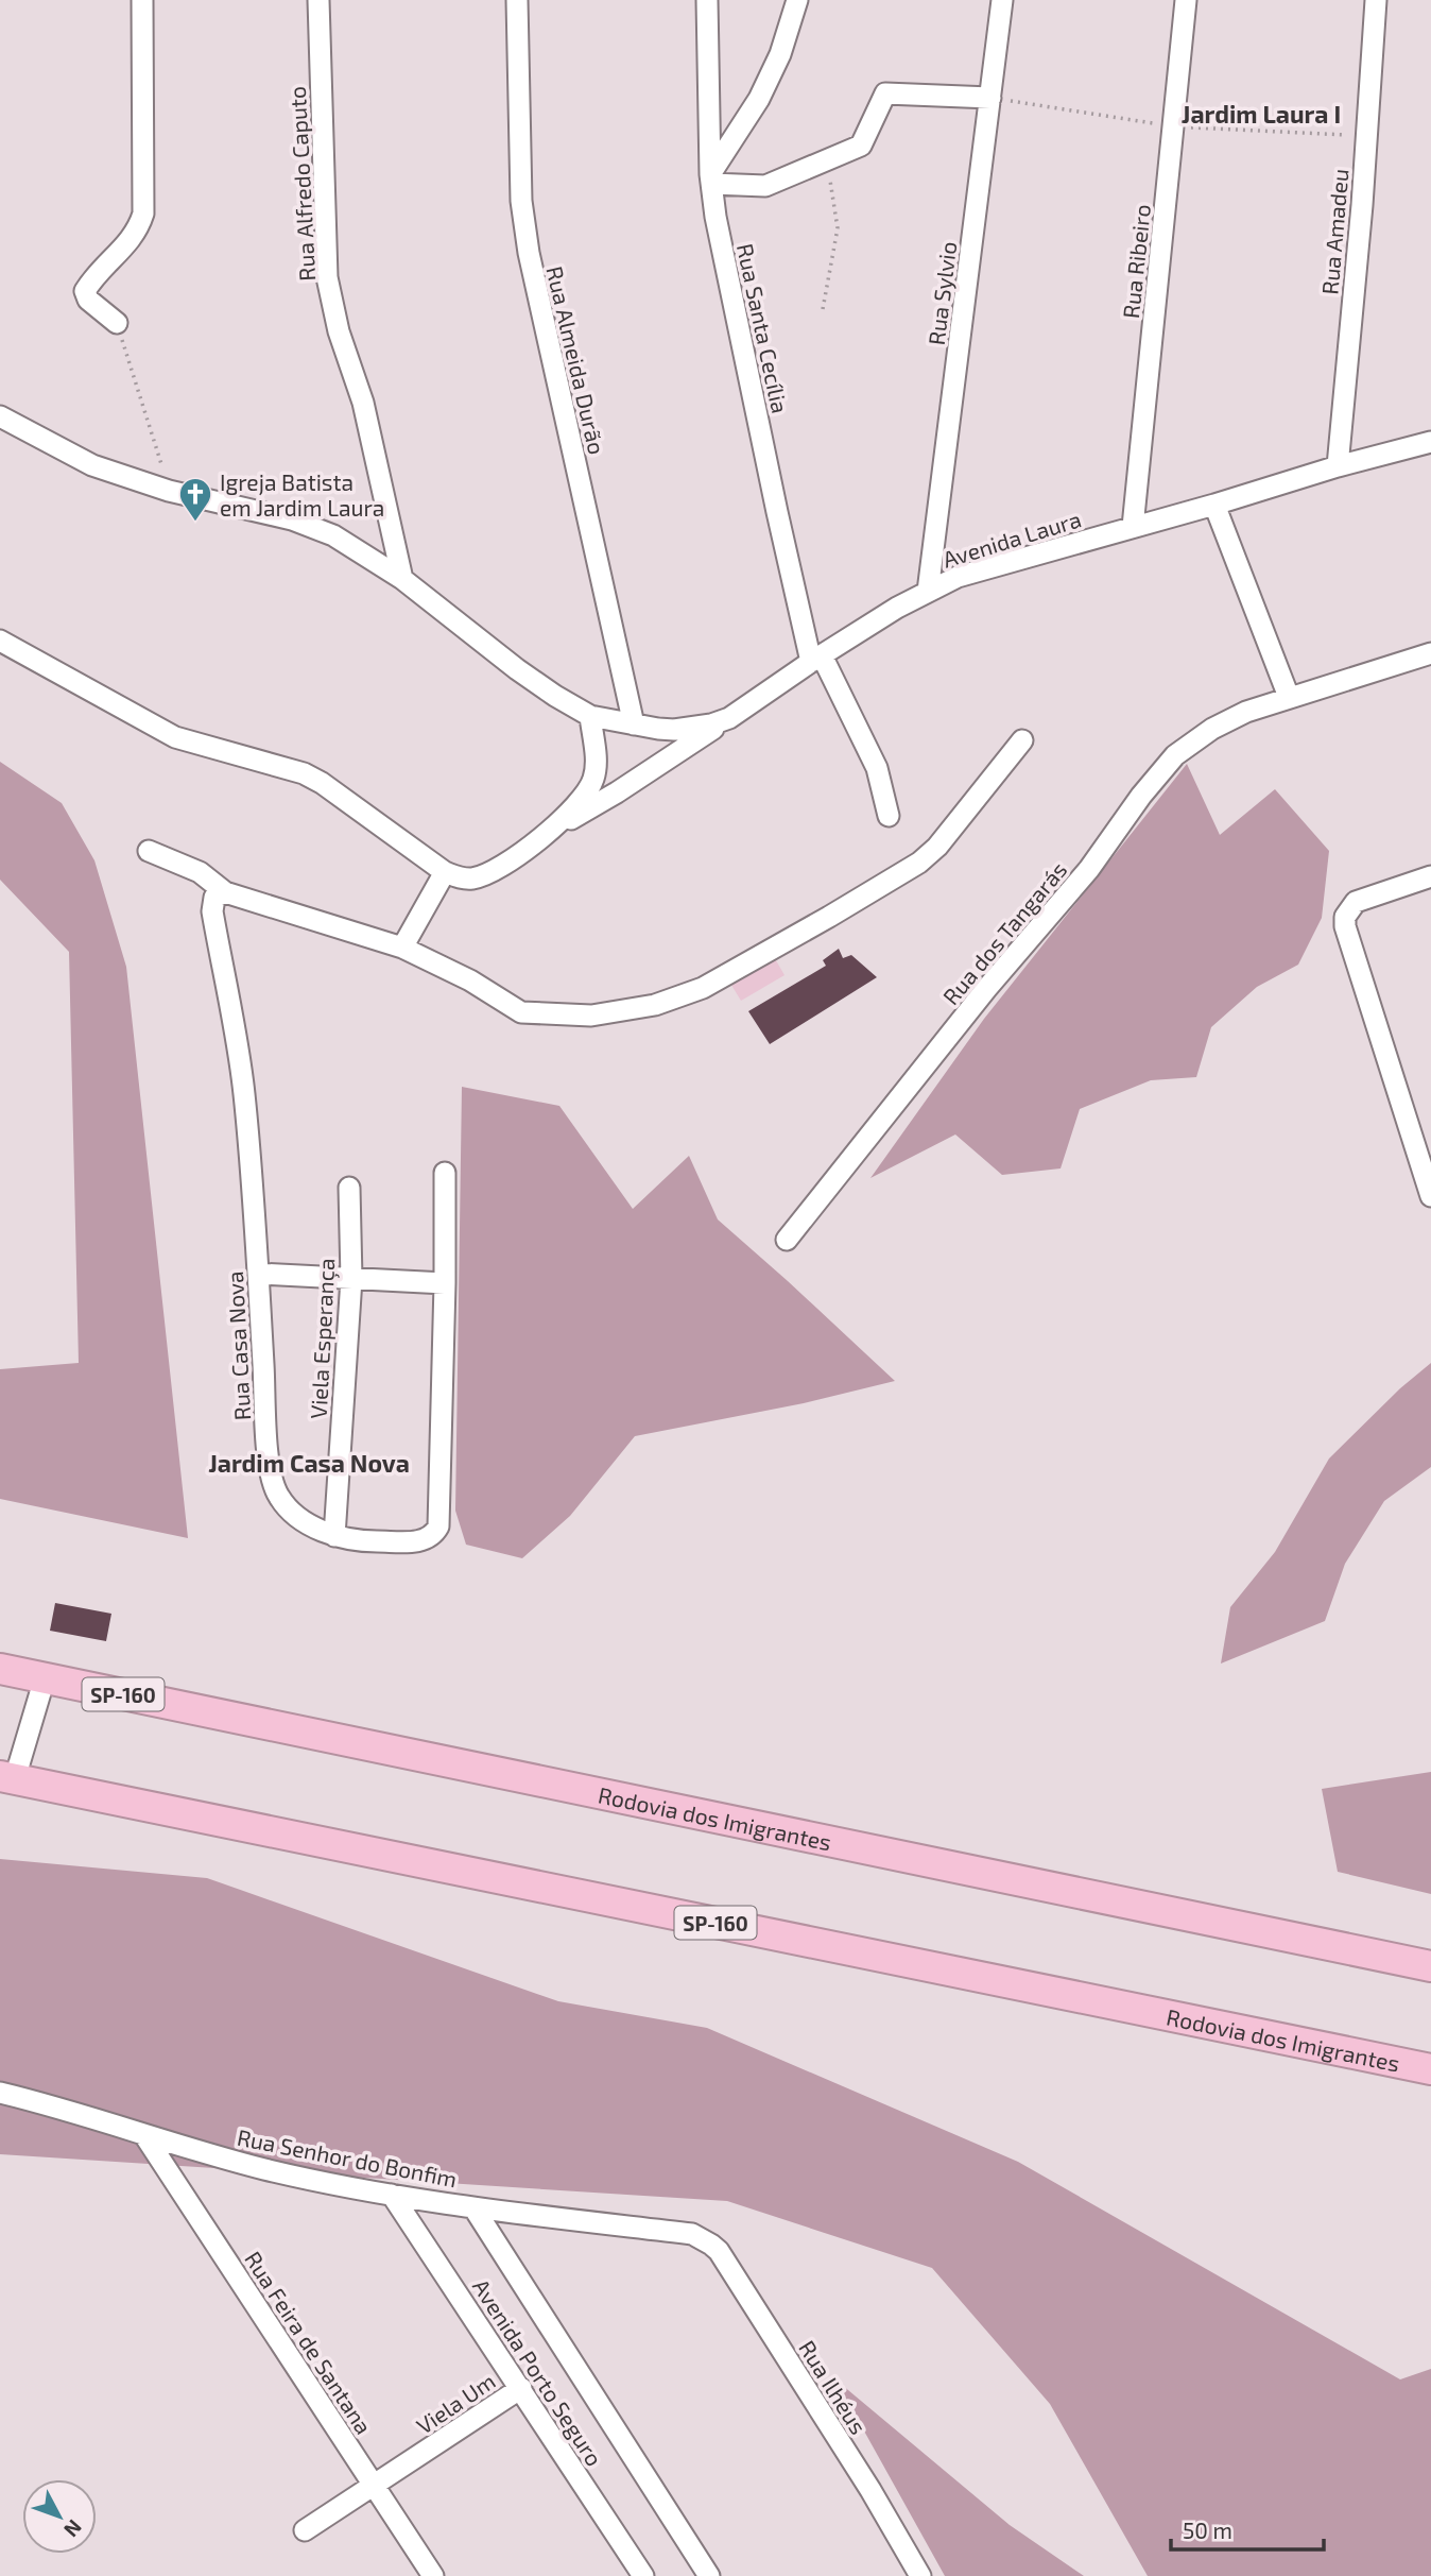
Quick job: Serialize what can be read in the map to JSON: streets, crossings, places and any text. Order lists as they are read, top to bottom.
{
  "streets": {
    "highway": ["SP-160", "Rodovia dos Imigrantes"],
    "street": [
      "Rua Alfredo Caputo",
      "Rua Amadeu",
      "Rua Ribeiro",
      "Rua Sylvio",
      "Rua Santa Cecília",
      "Rua Almeida Durão",
      "Avenida Laura",
      "Rua dos Tangarás",
      "Viela Esperança",
      "Rua Casa Nova",
      "Rua Senhor do Bonfim",
      "Rua Feira de Santana",
      "Avenida Porto Seguro",
      "Rua Ilhéus",
      "Viela Um"
    ]
  },
  "crossings": [
    ["Rua Alfredo Caputo", "Avenida Laura"],
    ["Rua Amadeu", "Avenida Laura"],
    ["Rua Ribeiro", "Avenida Laura"],
    ["Rua Sylvio", "Avenida Laura"],
    ["Rua Santa Cecília", "Avenida Laura"],
    ["Rua Almeida Durão", "Avenida Laura"],
    ["Viela Esperança", "Rua Casa Nova"],
    ["Rua Senhor do Bonfim", "Rua Feira de Santana"],
    ["Rua Senhor do Bonfim", "Avenida Porto Seguro"],
    ["Rua Senhor do Bonfim", "Rua Ilhéus"],
    ["Rua Feira de Santana", "Viela Um"],
    ["Avenida Porto Seguro", "Viela Um"]
  ],
  "districts": ["Jardim Laura I", "Jardim Casa Nova"],
  "places": {
    "church": ["Igreja Batista em Jardim Laura"]
  },
  "scale_bar": "50 m",
  "north": "bottom right"
}
